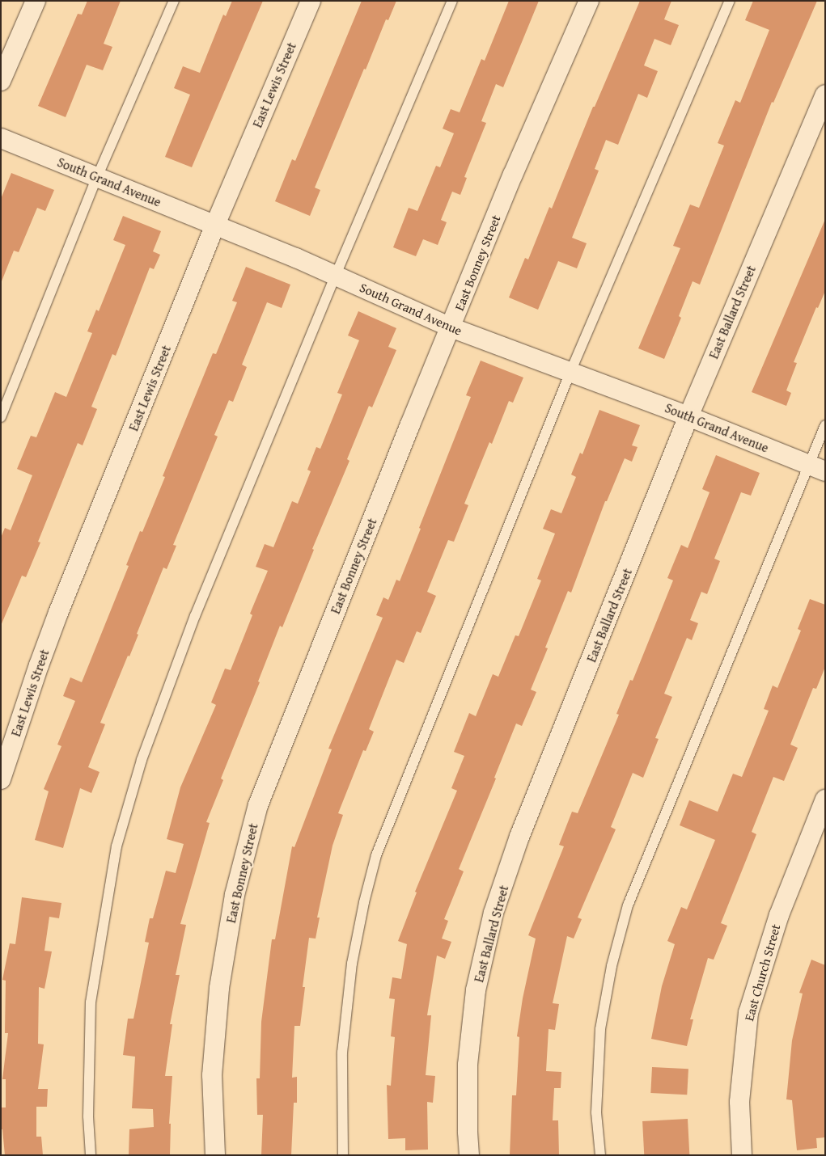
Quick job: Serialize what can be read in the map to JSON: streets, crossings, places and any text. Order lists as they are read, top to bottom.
{
  "streets": {
    "street": [
      "East Lewis Street",
      "South Grand Avenue",
      "East Bonney Street",
      "East Ballard Street",
      "East Church Street"
    ]
  },
  "crossings": [
    ["East Lewis Street", "South Grand Avenue"],
    ["South Grand Avenue", "East Bonney Street"],
    ["South Grand Avenue", "East Ballard Street"]
  ]
}
